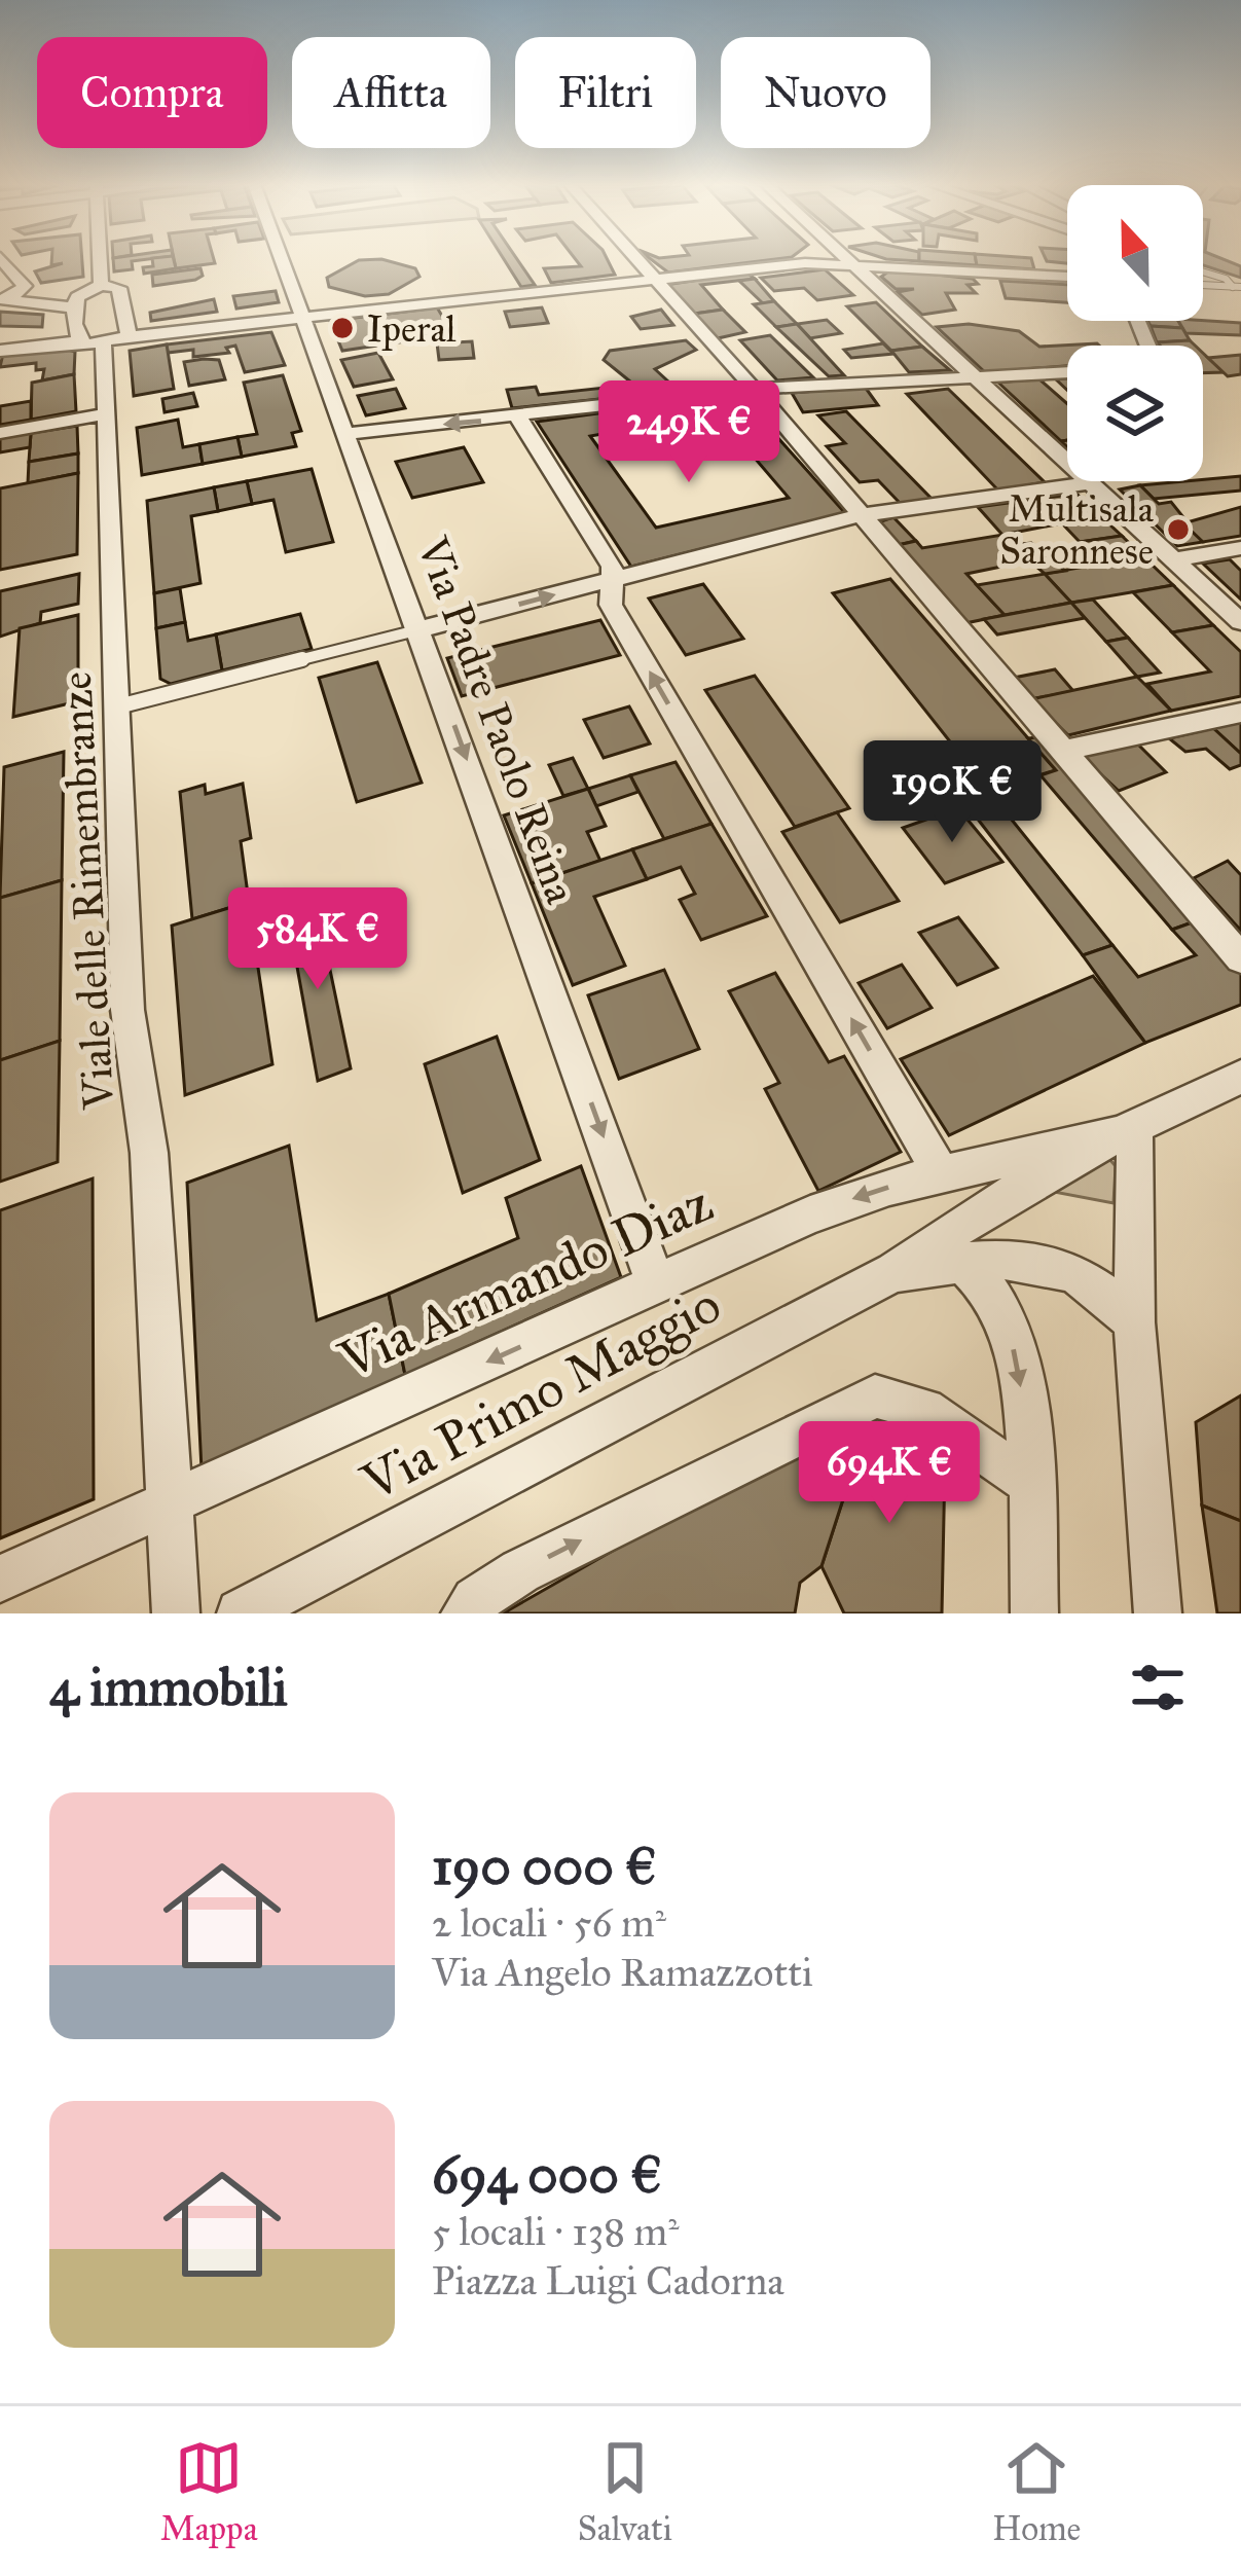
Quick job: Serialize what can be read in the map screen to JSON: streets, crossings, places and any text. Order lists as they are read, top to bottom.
{
  "streets": {
    "street": [
      "Via Padre Paolo Reina",
      "Viale delle Rimembranze",
      "Via Armando Diaz",
      "Via Primo Maggio"
    ]
  },
  "crossings": [
    ["Via Padre Paolo Reina", "Via Armando Diaz"],
    ["Viale delle Rimembranze", "Via Armando Diaz"]
  ],
  "one_way": ["Via Armando Diaz"],
  "places": ["Iperal", "Multisala Saronnese"],
  "north": "top",
  "page": {
    "chip": [
      "Compra",
      "Affitta",
      "Filtri",
      "Nuovo"
    ],
    "price": [
      "249K €",
      "190K €",
      "584K €",
      "694K €"
    ],
    "heading": "4 immobili",
    "list": [
      {
        "name": "190 000 €",
        "note": "2 locali · 56 m² · Via Angelo Ramazzotti"
      },
      {
        "name": "694 000 €",
        "note": "5 locali · 138 m² · Piazza Luigi Cadorna"
      }
    ],
    "tabs": ["Mappa", "Salvati", "Home"]
  }
}
